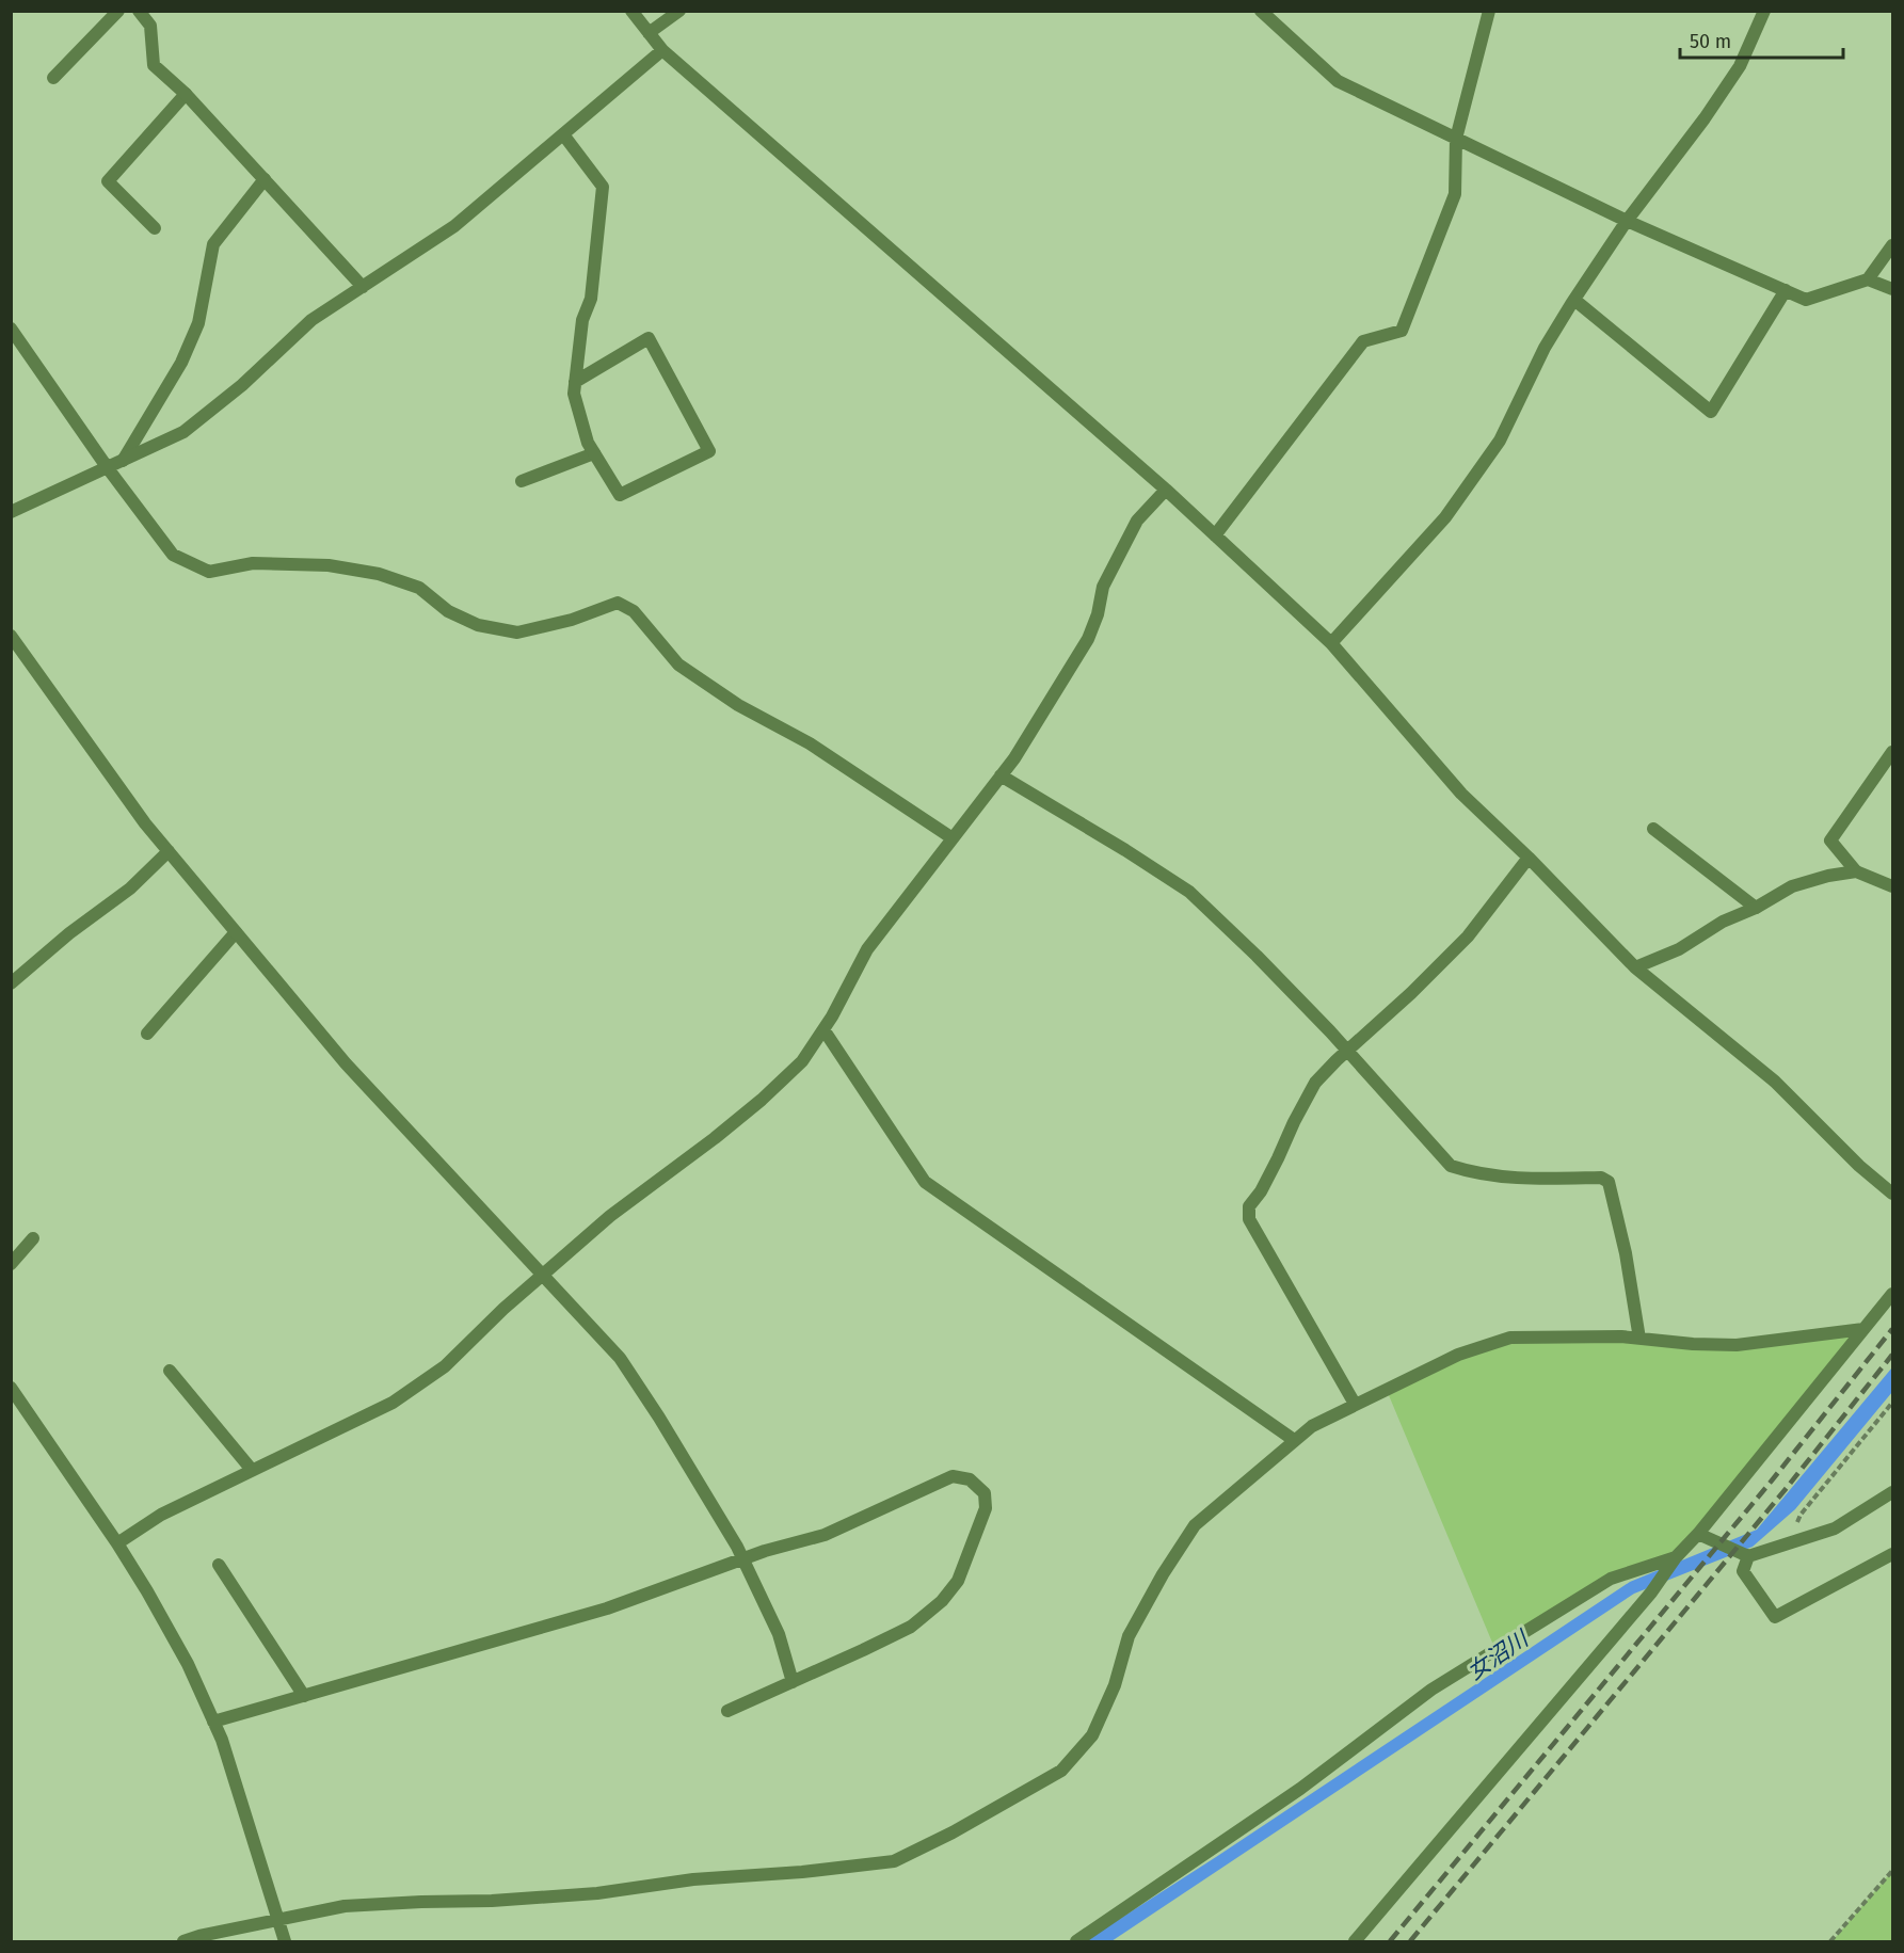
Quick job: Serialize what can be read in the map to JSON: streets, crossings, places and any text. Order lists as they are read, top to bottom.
{
  "water": ["女沼川"],
  "scale_bar": "50 m"
}
